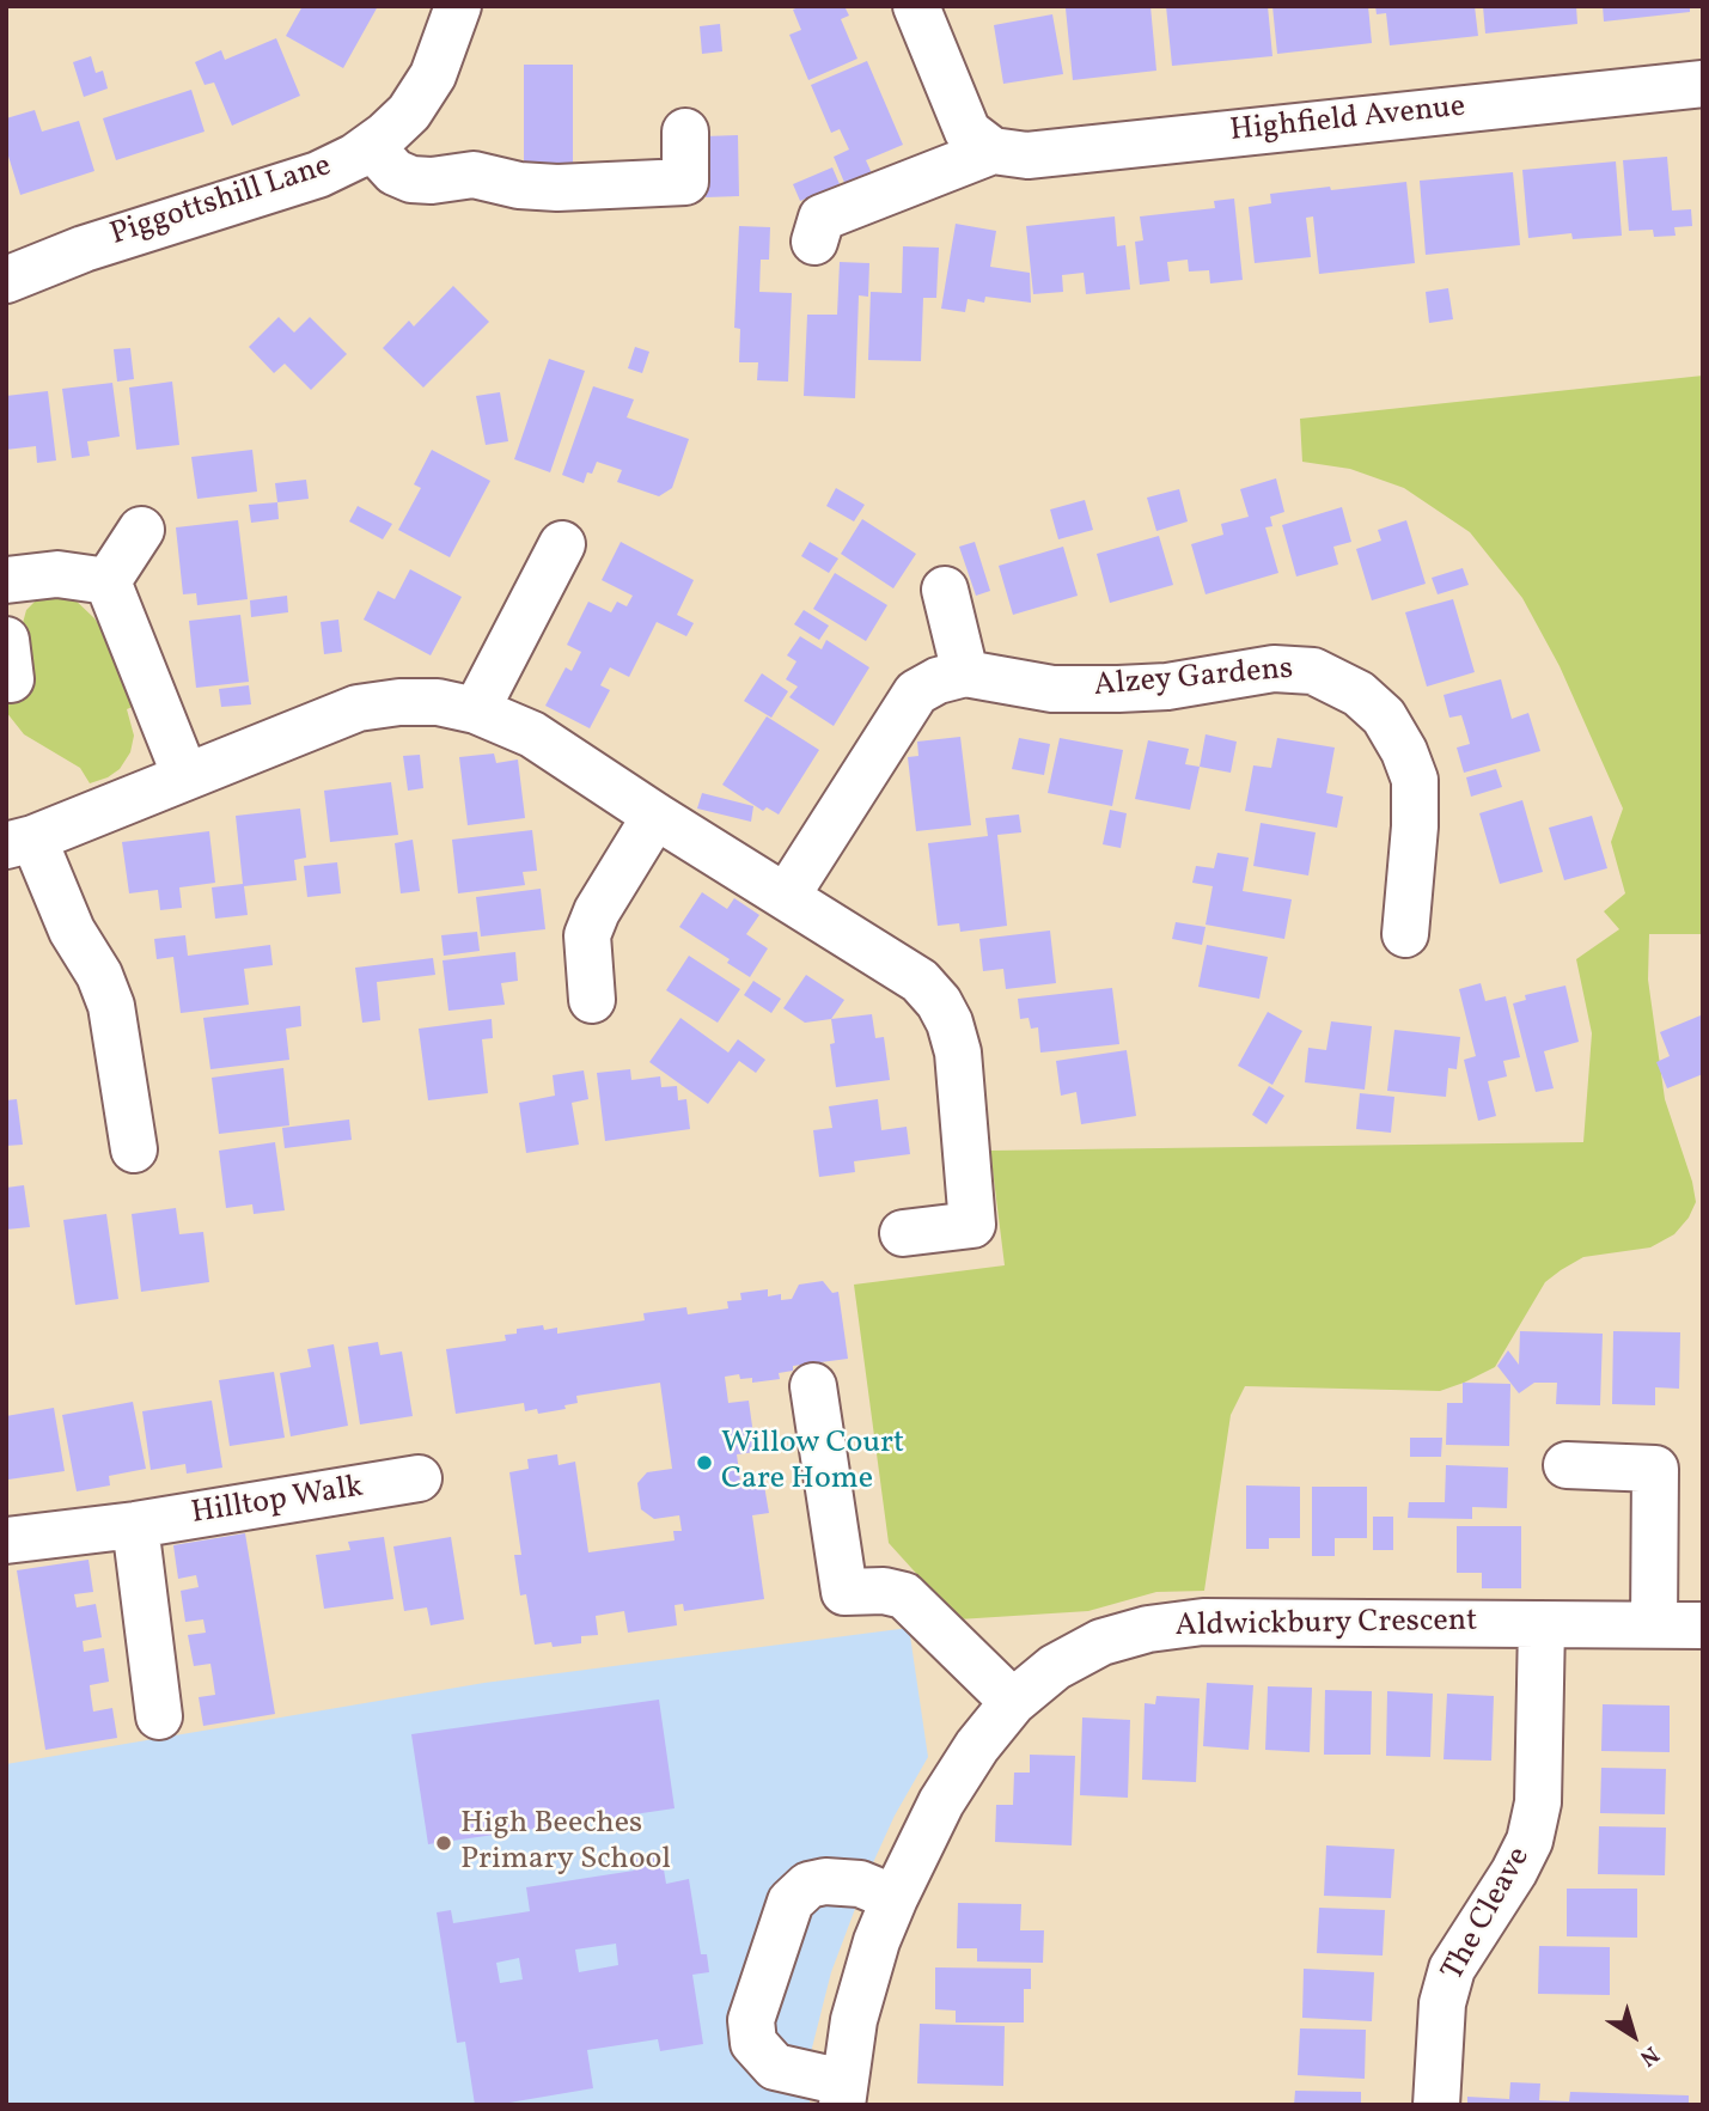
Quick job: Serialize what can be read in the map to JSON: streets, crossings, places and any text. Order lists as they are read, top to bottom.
{
  "streets": {
    "street": [
      "Highfield Avenue",
      "Piggottshill Lane",
      "Alzey Gardens",
      "Hilltop Walk",
      "Aldwickbury Crescent",
      "The Cleave"
    ]
  },
  "crossings": [
    ["Aldwickbury Crescent", "The Cleave"]
  ],
  "places": ["Willow Court Care Home", "High Beeches Primary School"],
  "north": "bottom right"
}
